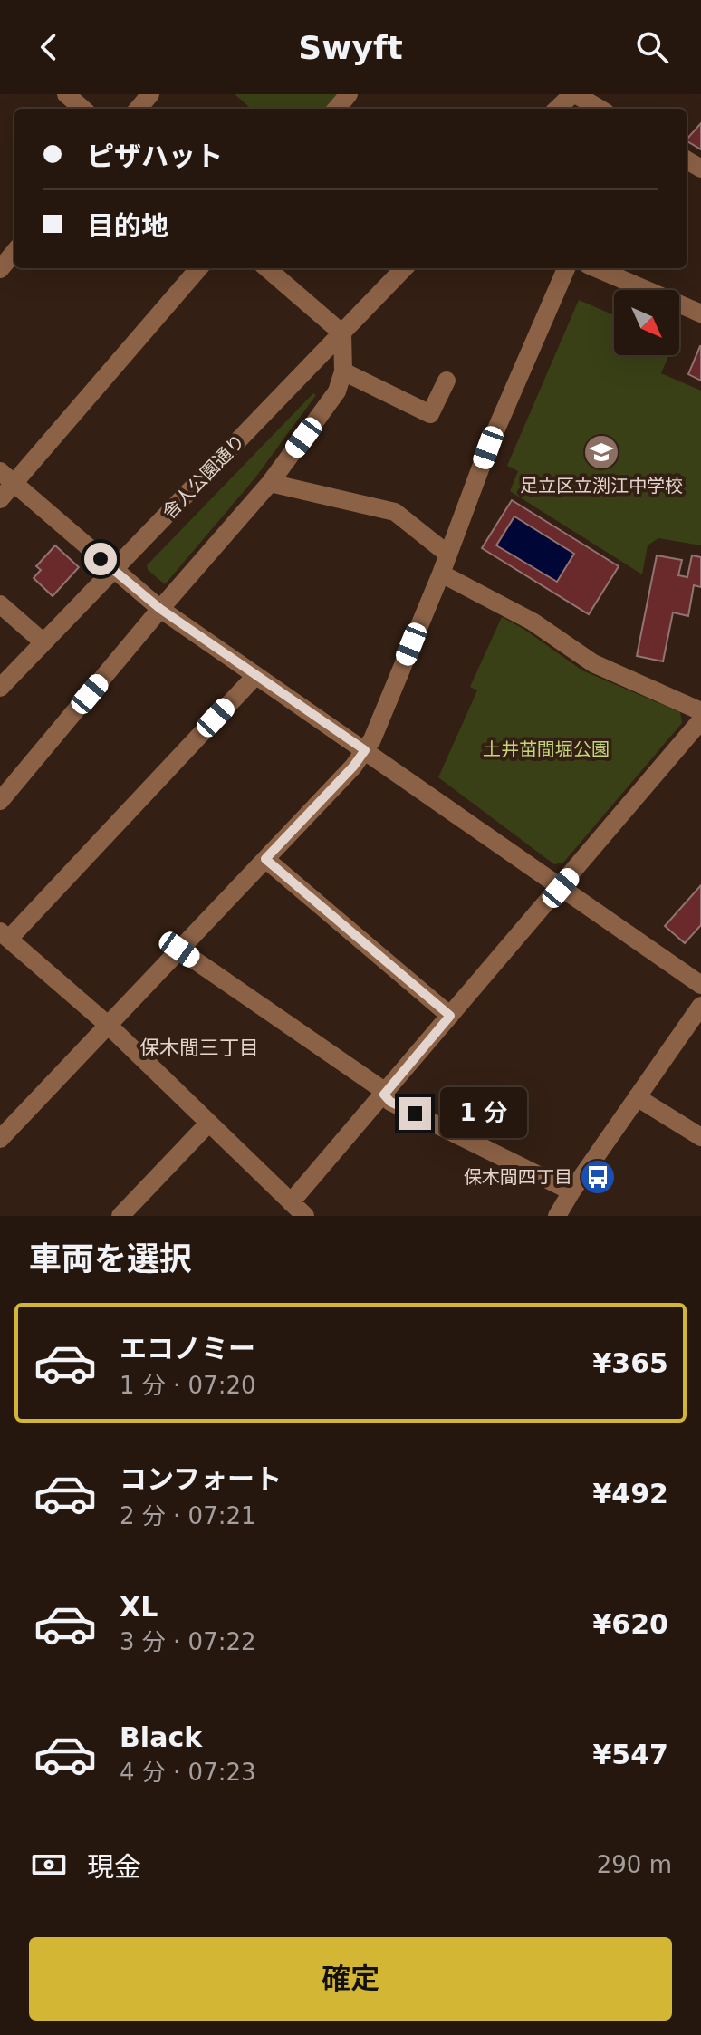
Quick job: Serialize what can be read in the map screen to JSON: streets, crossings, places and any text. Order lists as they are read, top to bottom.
{
  "streets": {
    "street": ["舎人公園通り"]
  },
  "districts": ["保木間三丁目"],
  "parks": ["土井苗間堀公園"],
  "places": {
    "school or university": ["足立区立渕江中学校"],
    "bus stop": ["保木間四丁目"]
  },
  "north": "bottom right",
  "page": {
    "header": "Swyft",
    "banner": ["ピザハット", "目的地"],
    "bubble": "1 分",
    "heading": "車両を選択",
    "list": [
      {
        "name": "エコノミー",
        "note": "1 分 · 07:20",
        "value": "¥365"
      },
      {
        "name": "コンフォート",
        "note": "2 分 · 07:21",
        "value": "¥492"
      },
      {
        "name": "XL",
        "note": "3 分 · 07:22",
        "value": "¥620"
      },
      {
        "name": "Black",
        "note": "4 分 · 07:23",
        "value": "¥547"
      }
    ],
    "pay": ["現金", "290 m"],
    "buttons": "確定"
  }
}
